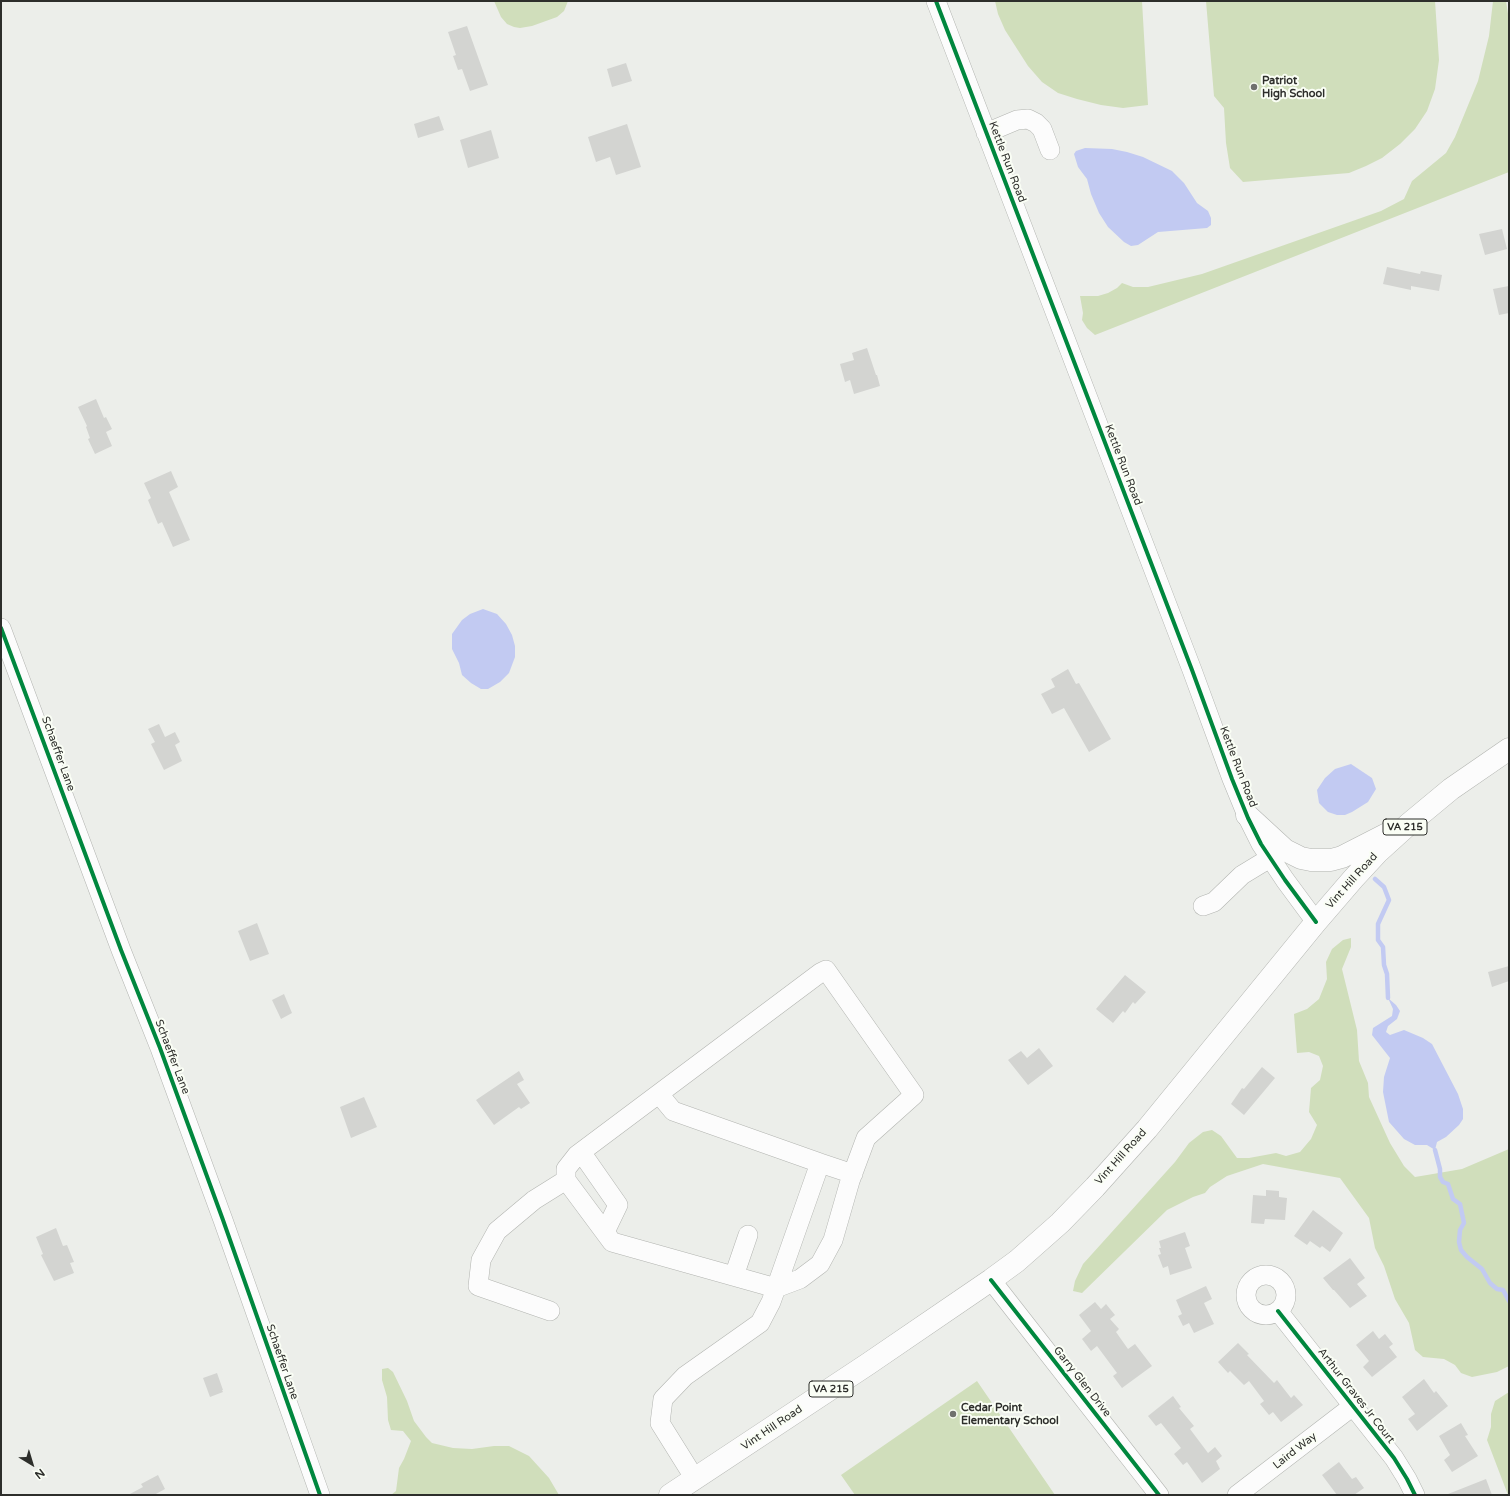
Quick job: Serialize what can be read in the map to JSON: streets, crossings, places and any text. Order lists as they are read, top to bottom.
{
  "streets": {
    "main road": ["VA 215", "Vint Hill Road"],
    "street": [
      "Kettle Run Road",
      "Schaeffer Lane",
      "Garry Glen Drive",
      "Arthur Graves Jr Court",
      "Laird Way"
    ]
  },
  "crossings": [
    ["Kettle Run Road", "Vint Hill Road"],
    ["Vint Hill Road", "Garry Glen Drive"],
    ["Arthur Graves Jr Court", "Laird Way"]
  ],
  "places": ["Patriot High School", "Cedar Point Elementary School"],
  "north": "bottom right"
}
